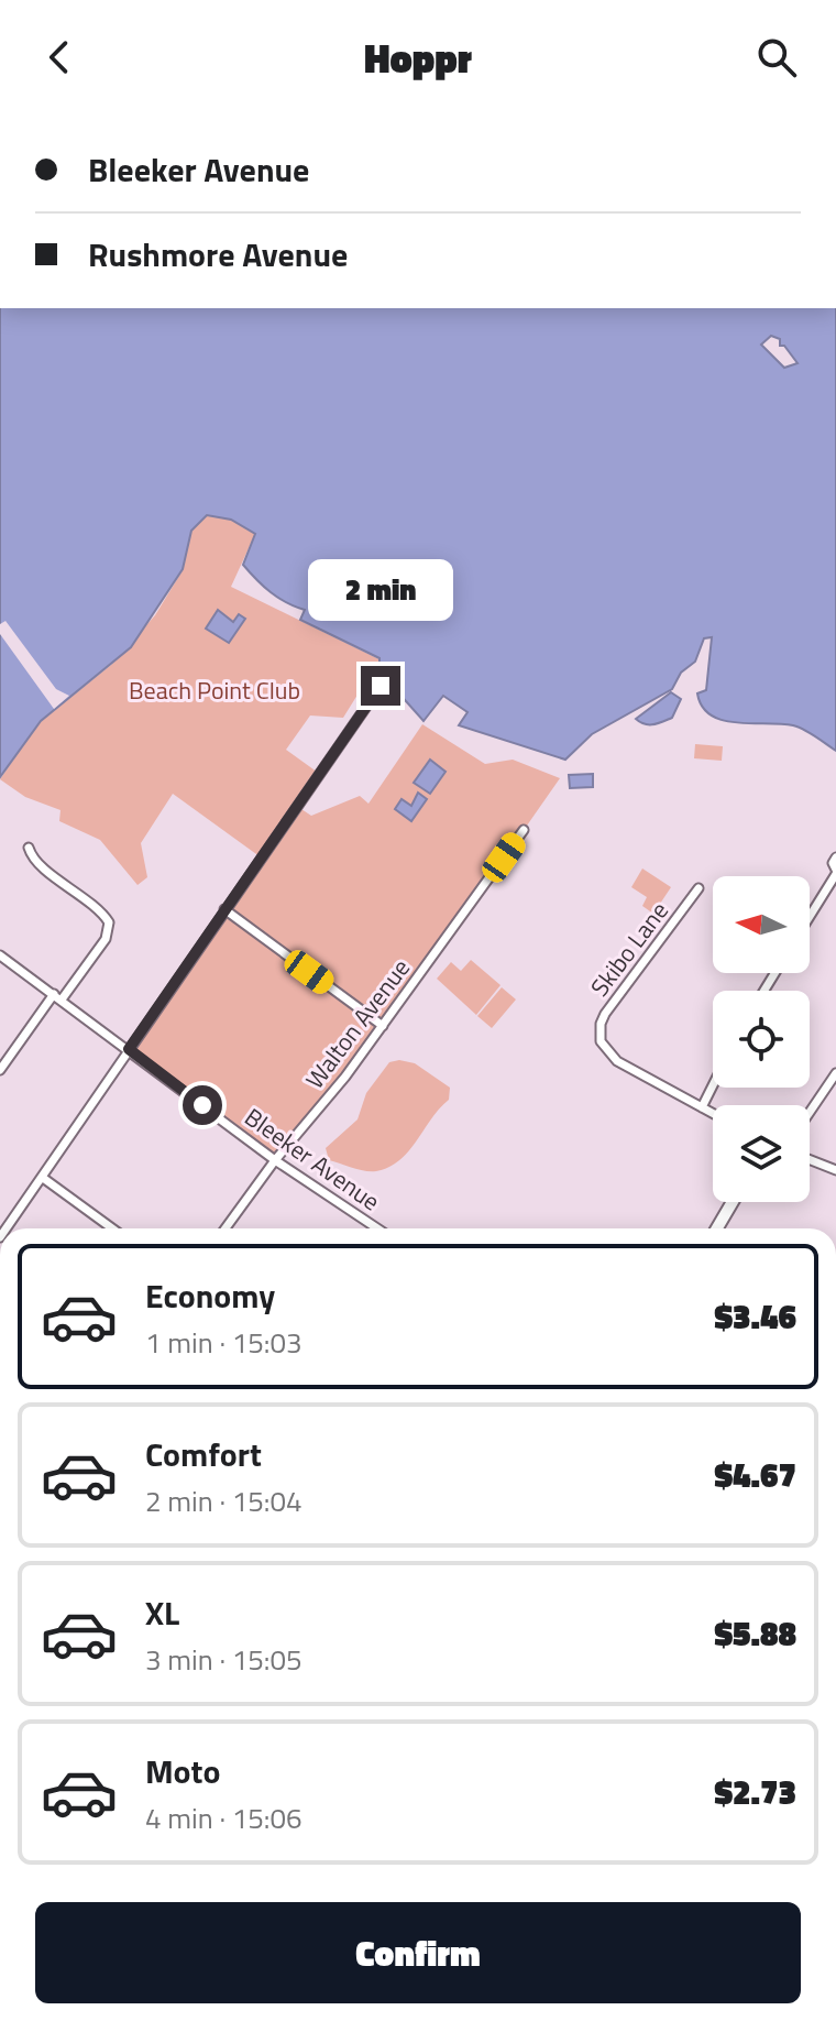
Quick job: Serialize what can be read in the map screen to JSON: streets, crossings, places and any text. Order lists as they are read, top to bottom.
{
  "streets": {
    "street": ["Skibo Lane", "Walton Avenue", "Bleeker Avenue"]
  },
  "crossings": [
    ["Walton Avenue", "Bleeker Avenue"]
  ],
  "parks": ["Beach Point Club"],
  "north": "left",
  "page": {
    "header": "Hoppr",
    "banner": ["Bleeker Avenue", "Rushmore Avenue"],
    "bubble": "2 min",
    "list": [
      {
        "name": "Economy",
        "note": "1 min · 15:03",
        "value": "$3.46"
      },
      {
        "name": "Comfort",
        "note": "2 min · 15:04",
        "value": "$4.67"
      },
      {
        "name": "XL",
        "note": "3 min · 15:05",
        "value": "$5.88"
      },
      {
        "name": "Moto",
        "note": "4 min · 15:06",
        "value": "$2.73"
      }
    ],
    "buttons": "Confirm"
  }
}
